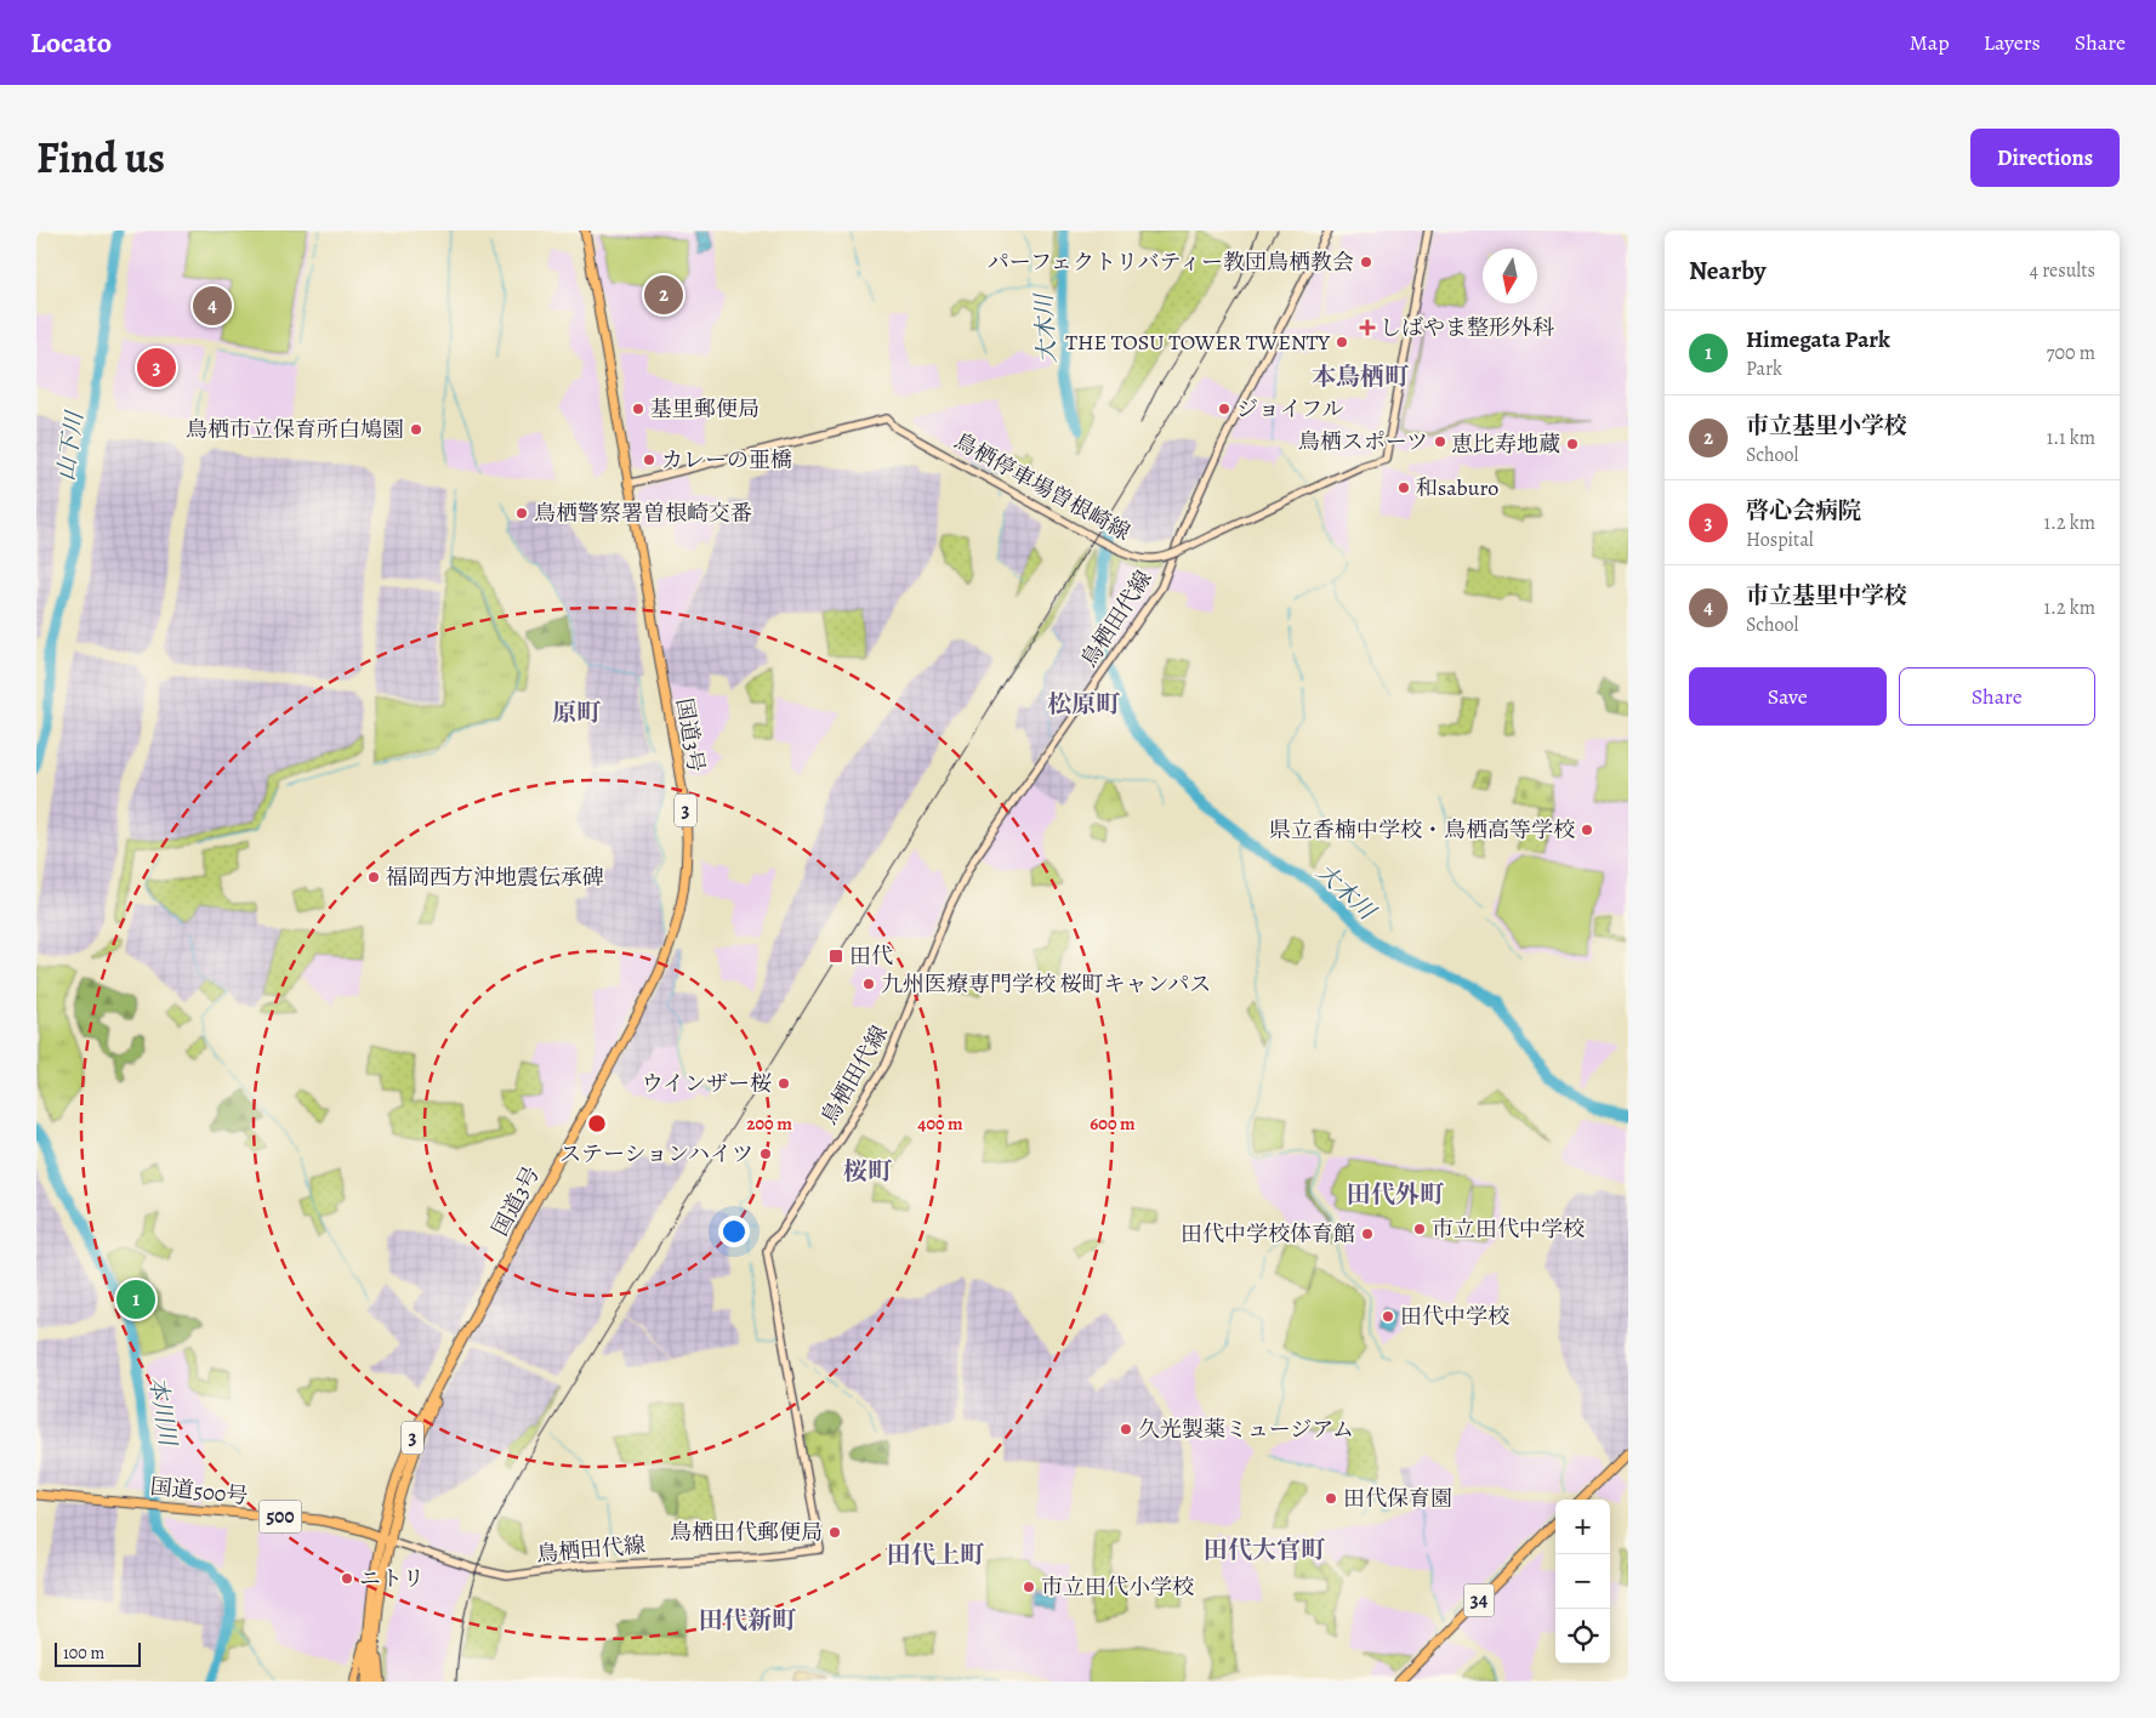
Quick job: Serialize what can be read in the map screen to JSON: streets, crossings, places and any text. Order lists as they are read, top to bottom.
{
  "streets": {
    "highway": [
      "国道3号",
      "3",
      "国道500号",
      "500",
      "34"
    ],
    "main road": ["鳥栖停車場曽根崎線", "鳥栖田代線"]
  },
  "crossings": [
    ["鳥栖停車場曽根崎線", "国道3号"],
    ["鳥栖田代線", "国道3号"],
    ["鳥栖田代線", "国道500号"],
    ["国道3号", "国道500号"]
  ],
  "districts": [
    "本鳥栖町",
    "松原町",
    "原町",
    "桜町",
    "田代外町",
    "田代大官町",
    "田代上町",
    "田代新町"
  ],
  "water": ["大木川", "山下川", "本川川"],
  "places": {
    "other": [
      "パーフェクトリバティー教団鳥栖教会",
      "THE TOSU TOWER TWENTY",
      "基里郵便局",
      "ジョイフル",
      "鳥栖市立保育所白鳩園",
      "鳥栖スポーツ",
      "恵比寿地蔵",
      "カレーの亜橋",
      "和saburo",
      "鳥栖警察署曽根崎交番",
      "県立香楠中学校・鳥栖高等学校",
      "福岡西方沖地震伝承碑",
      "九州医療専門学校 桜町キャンパス",
      "ウインザー桜",
      "ステーションハイツ",
      "市立田代中学校",
      "田代中学校体育館",
      "田代中学校",
      "久光製薬ミュージアム",
      "田代保育園",
      "鳥栖田代郵便局",
      "ニトリ",
      "市立田代小学校"
    ],
    "health": ["しばやま整形外科"],
    "transit": ["田代"]
  },
  "scale_bar": "100 m",
  "north": "bottom",
  "page": {
    "header": "Locato",
    "nav": ["Map", "Layers", "Share"],
    "title": "Find us",
    "buttons": [
      "Directions",
      ["Save", "Share"]
    ],
    "heading": ["Nearby", "4 results"],
    "pins": [
      "2",
      "4",
      "3",
      "1"
    ],
    "list": [
      {
        "mark": "1",
        "name": "Himegata Park",
        "note": "Park",
        "value": "700 m"
      },
      {
        "mark": "2",
        "name": "市立基里小学校",
        "note": "School",
        "value": "1.1 km"
      },
      {
        "mark": "3",
        "name": "啓心会病院",
        "note": "Hospital",
        "value": "1.2 km"
      },
      {
        "mark": "4",
        "name": "市立基里中学校",
        "note": "School",
        "value": "1.2 km"
      }
    ],
    "map_buttons": ["+", "−"],
    "scale": "100 m"
  },
  "rings": ["200 m", "400 m", "600 m"]
}
